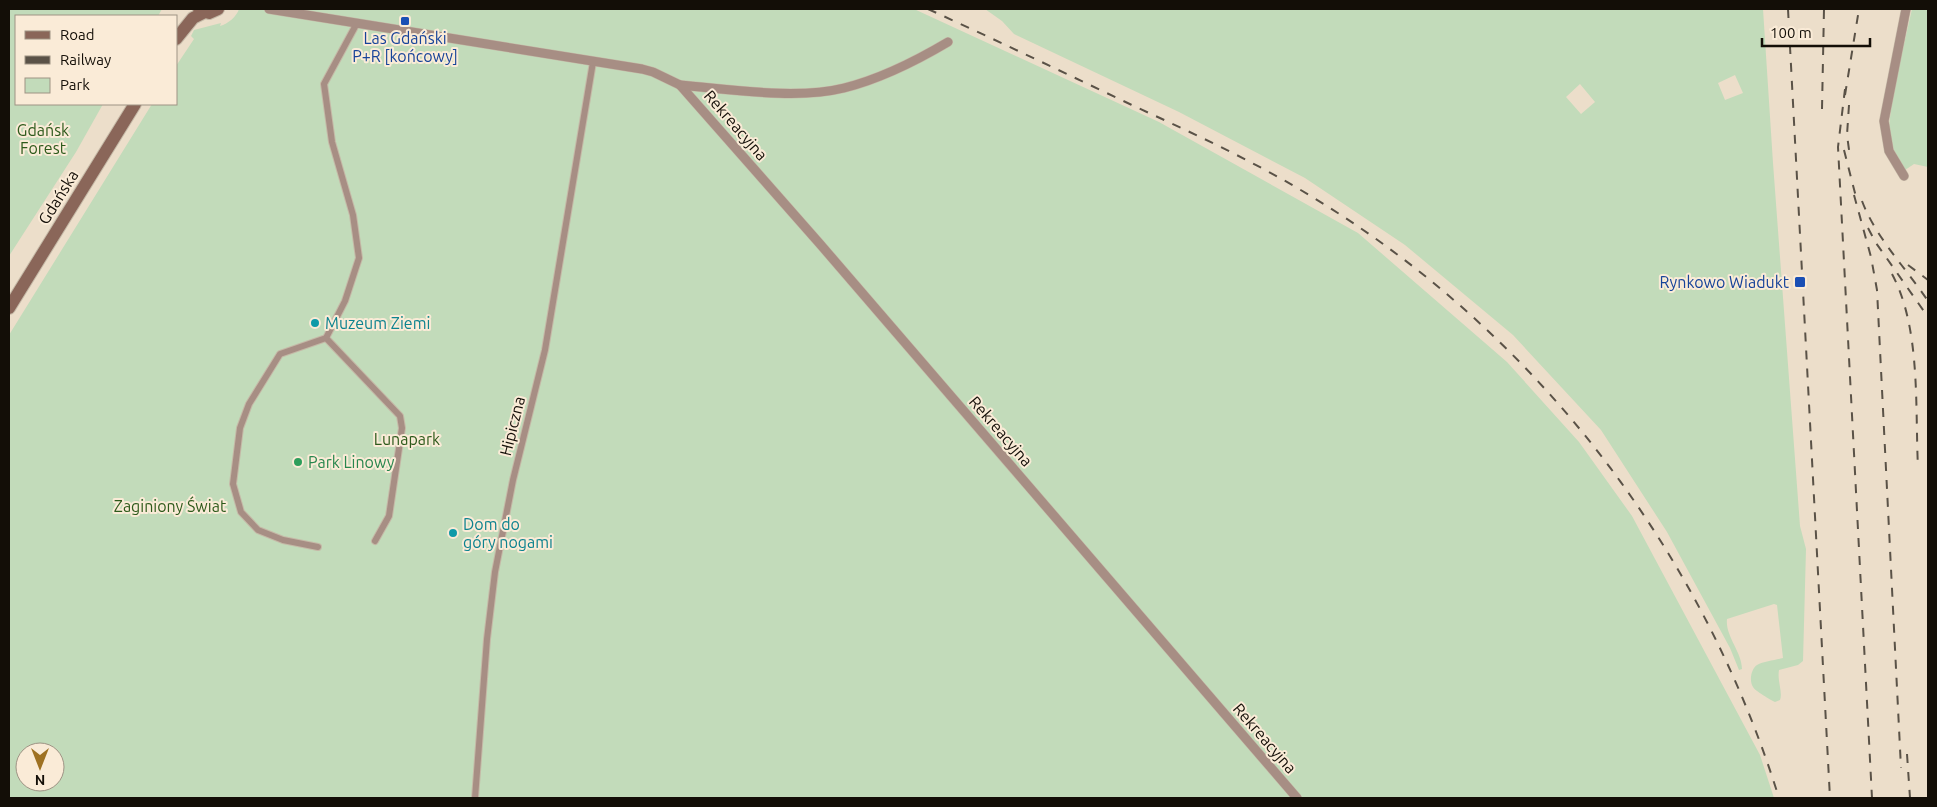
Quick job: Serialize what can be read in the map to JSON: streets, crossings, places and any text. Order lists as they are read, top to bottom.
{
  "streets": {
    "main road": ["Gdańska"],
    "street": ["Rekreacyjna", "Hipiczna"]
  },
  "crossings": [
    ["Rekreacyjna", "Hipiczna"]
  ],
  "parks": ["Gdańsk Forest", "Lunapark", "Zaginiony Świat"],
  "places": {
    "transit": ["Las Gdański P+R [końcowy]", "Rynkowo Wiadukt"],
    "other": ["Muzeum Ziemi", "Park Linowy", "Dom do góry nogami"]
  },
  "legend": ["Road", "Railway", "Park"],
  "scale_bar": "100 m",
  "north": "bottom"
}
